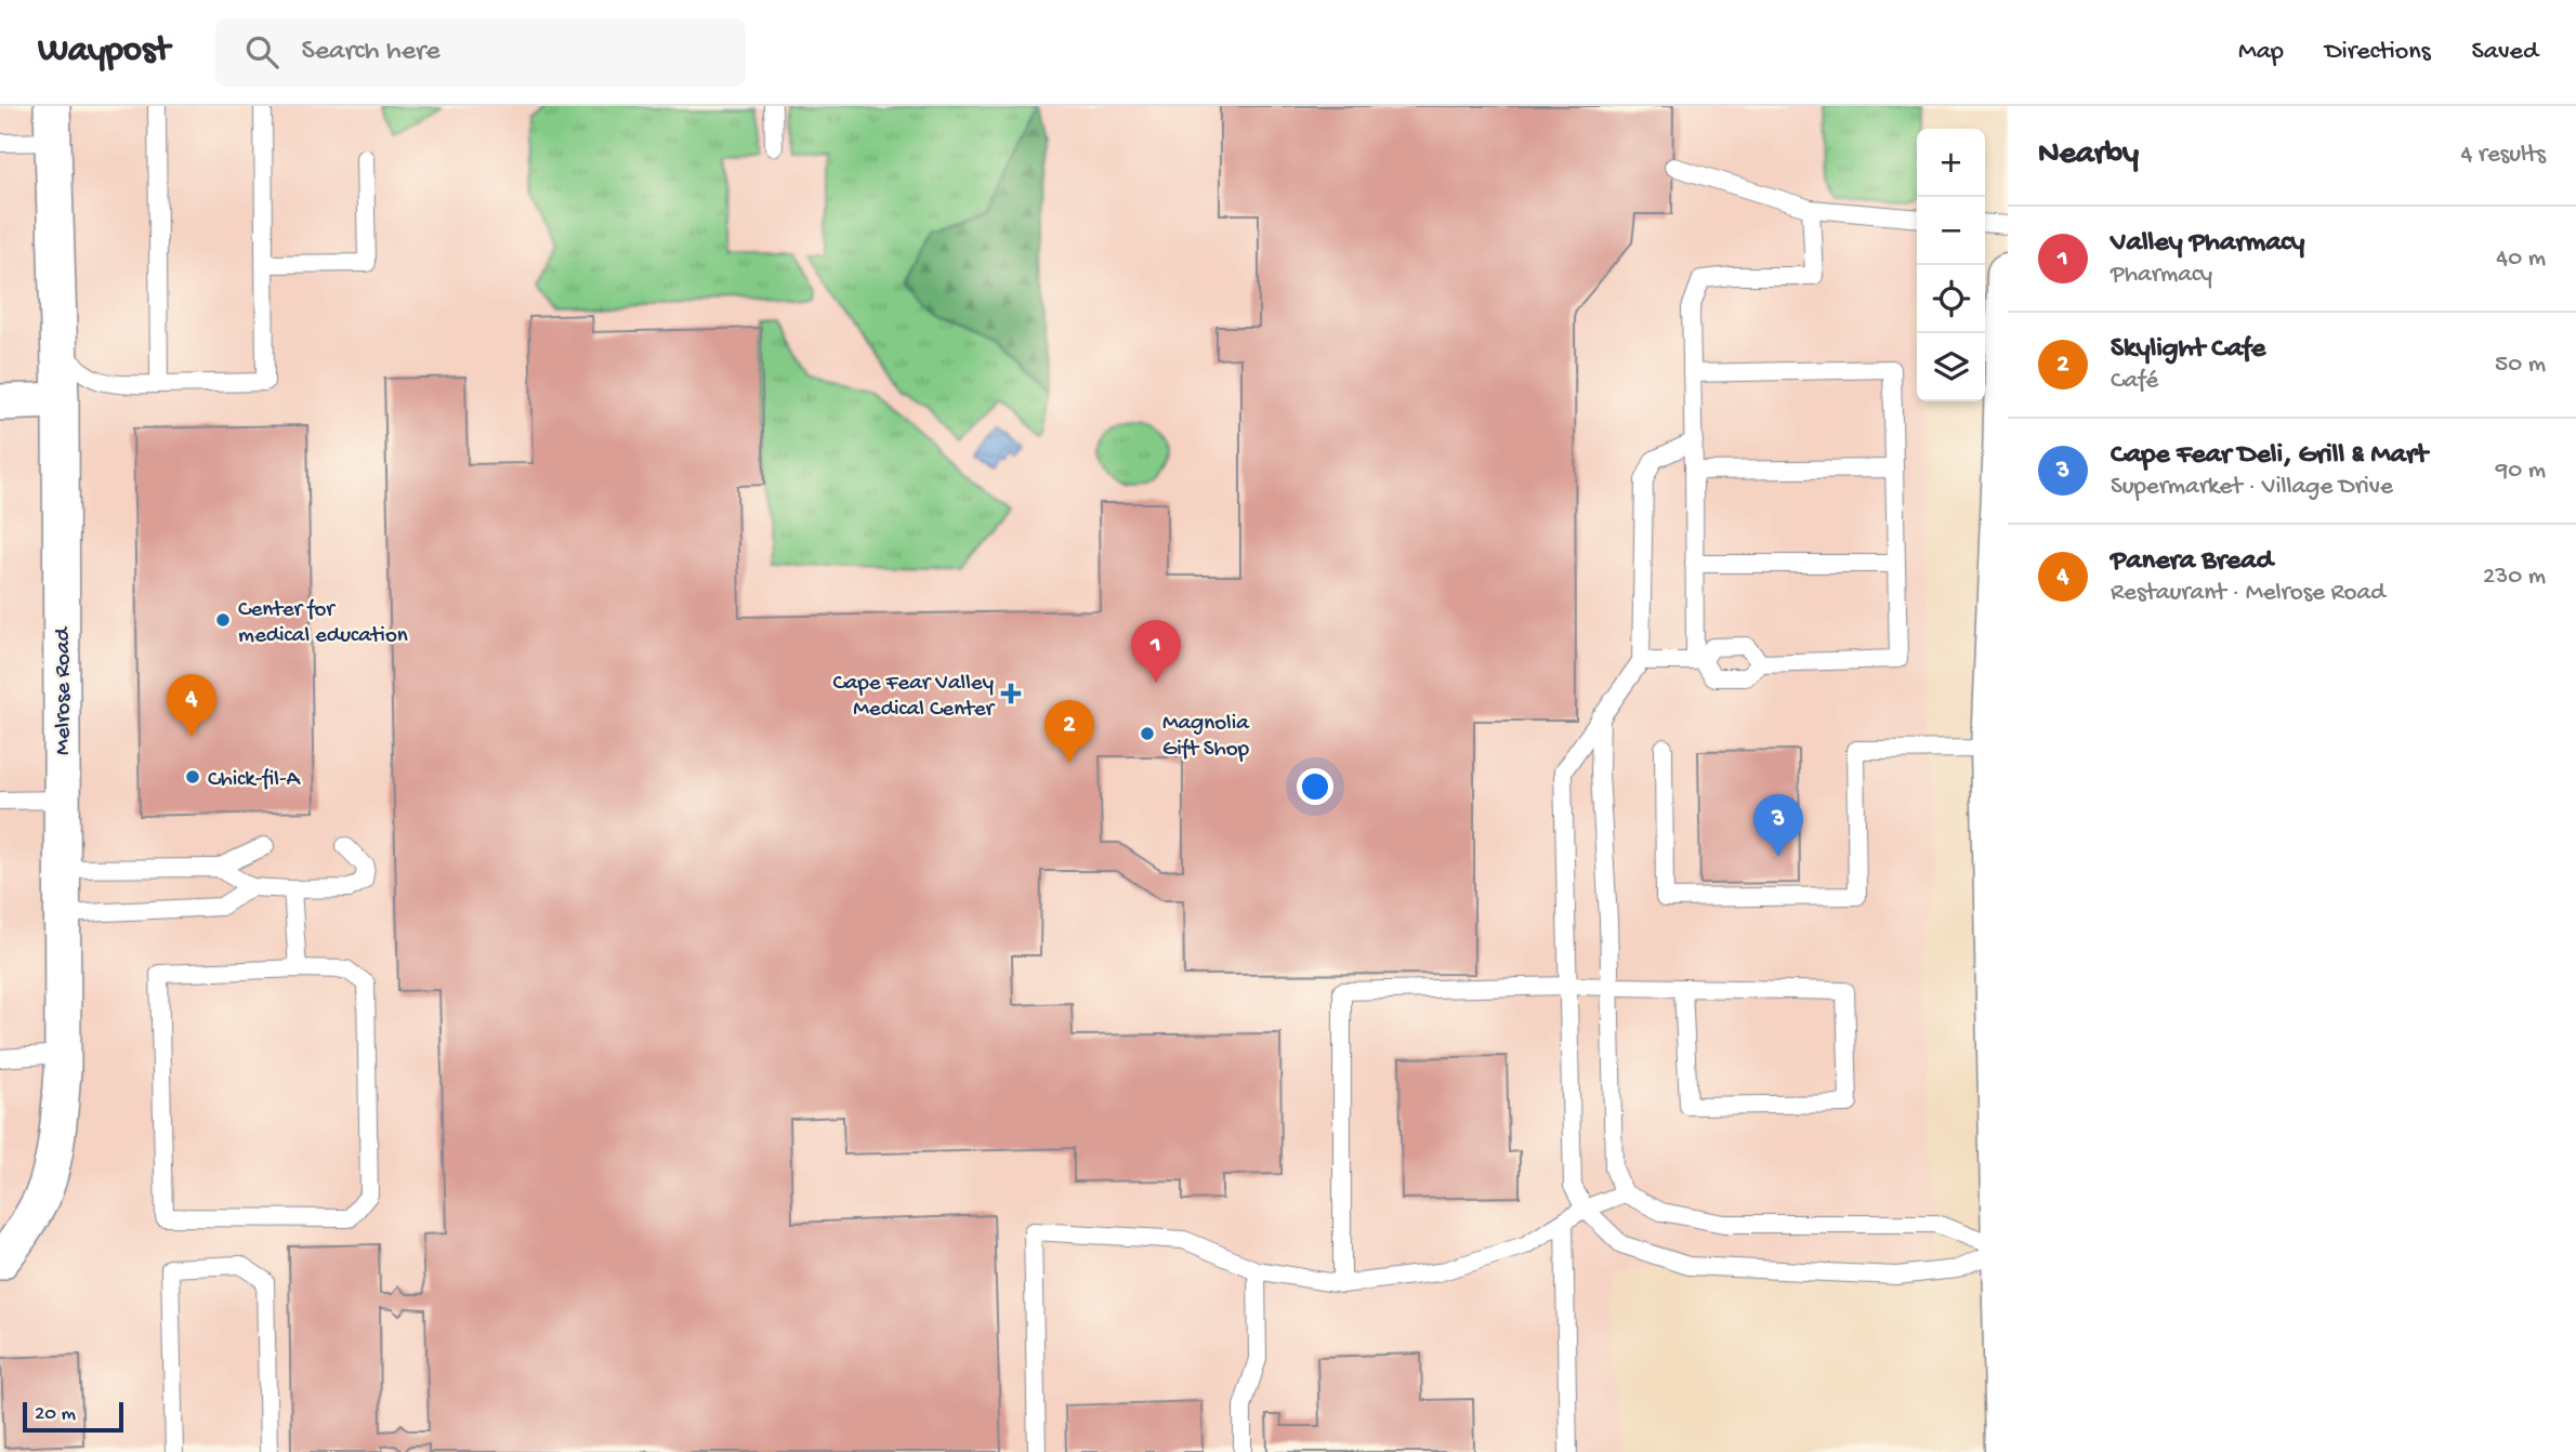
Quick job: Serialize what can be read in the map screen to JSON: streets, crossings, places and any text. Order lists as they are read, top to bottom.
{
  "streets": {
    "street": ["Melrose Road"]
  },
  "places": {
    "other": ["Center for medical education", "Magnolia Gift Shop", "Chick-fil-A"],
    "health": ["Cape Fear Valley Medical Center"]
  },
  "scale_bar": "20 m",
  "page": {
    "header": "Waypost",
    "search": "Search here",
    "nav": ["Map", "Directions", "Saved"],
    "heading": ["Nearby", "4 results"],
    "map_buttons": ["+", "−"],
    "list": [
      {
        "mark": "1",
        "name": "Valley Pharmacy",
        "note": "Pharmacy",
        "value": "40 m"
      },
      {
        "mark": "2",
        "name": "Skylight Cafe",
        "note": "Café",
        "value": "50 m"
      },
      {
        "mark": "3",
        "name": "Cape Fear Deli, Grill & Mart",
        "note": "Supermarket · Village Drive",
        "value": "90 m"
      },
      {
        "mark": "4",
        "name": "Panera Bread",
        "note": "Restaurant · Melrose Road",
        "value": "230 m"
      }
    ],
    "pins": [
      "1",
      "4",
      "2",
      "3"
    ],
    "scale": "20 m"
  }
}
